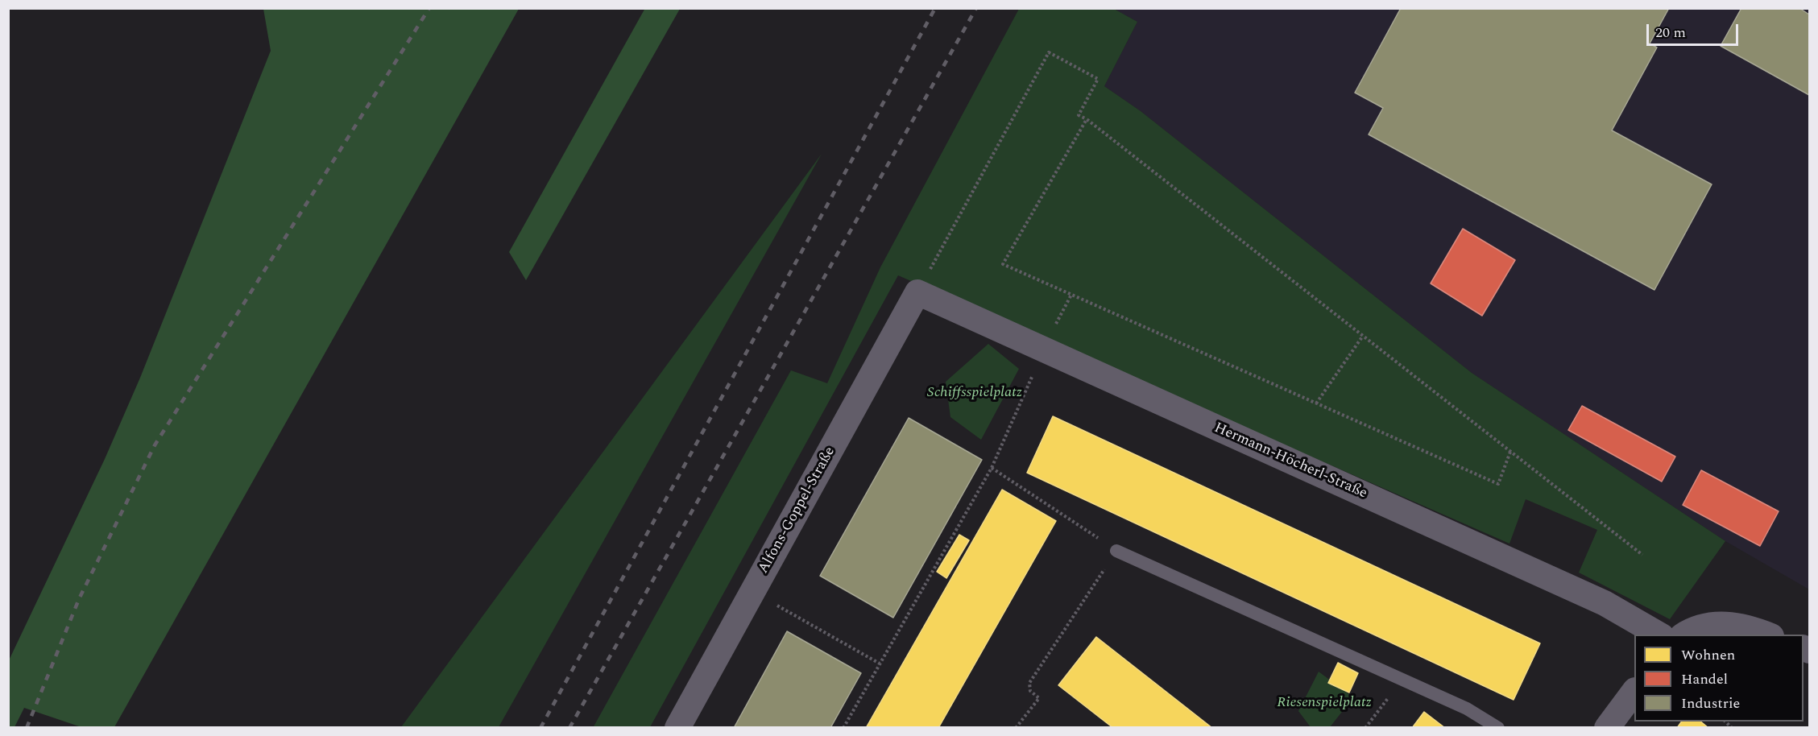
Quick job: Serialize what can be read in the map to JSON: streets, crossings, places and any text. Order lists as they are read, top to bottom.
{
  "streets": {
    "street": ["Hermann-Höcherl-Straße", "Alfons-Goppel-Straße"]
  },
  "crossings": [
    ["Hermann-Höcherl-Straße", "Alfons-Goppel-Straße"]
  ],
  "parks": ["Schiffsspielplatz", "Riesenspielplatz"],
  "legend": ["Wohnen", "Handel", "Industrie"],
  "scale_bar": "20 m"
}
